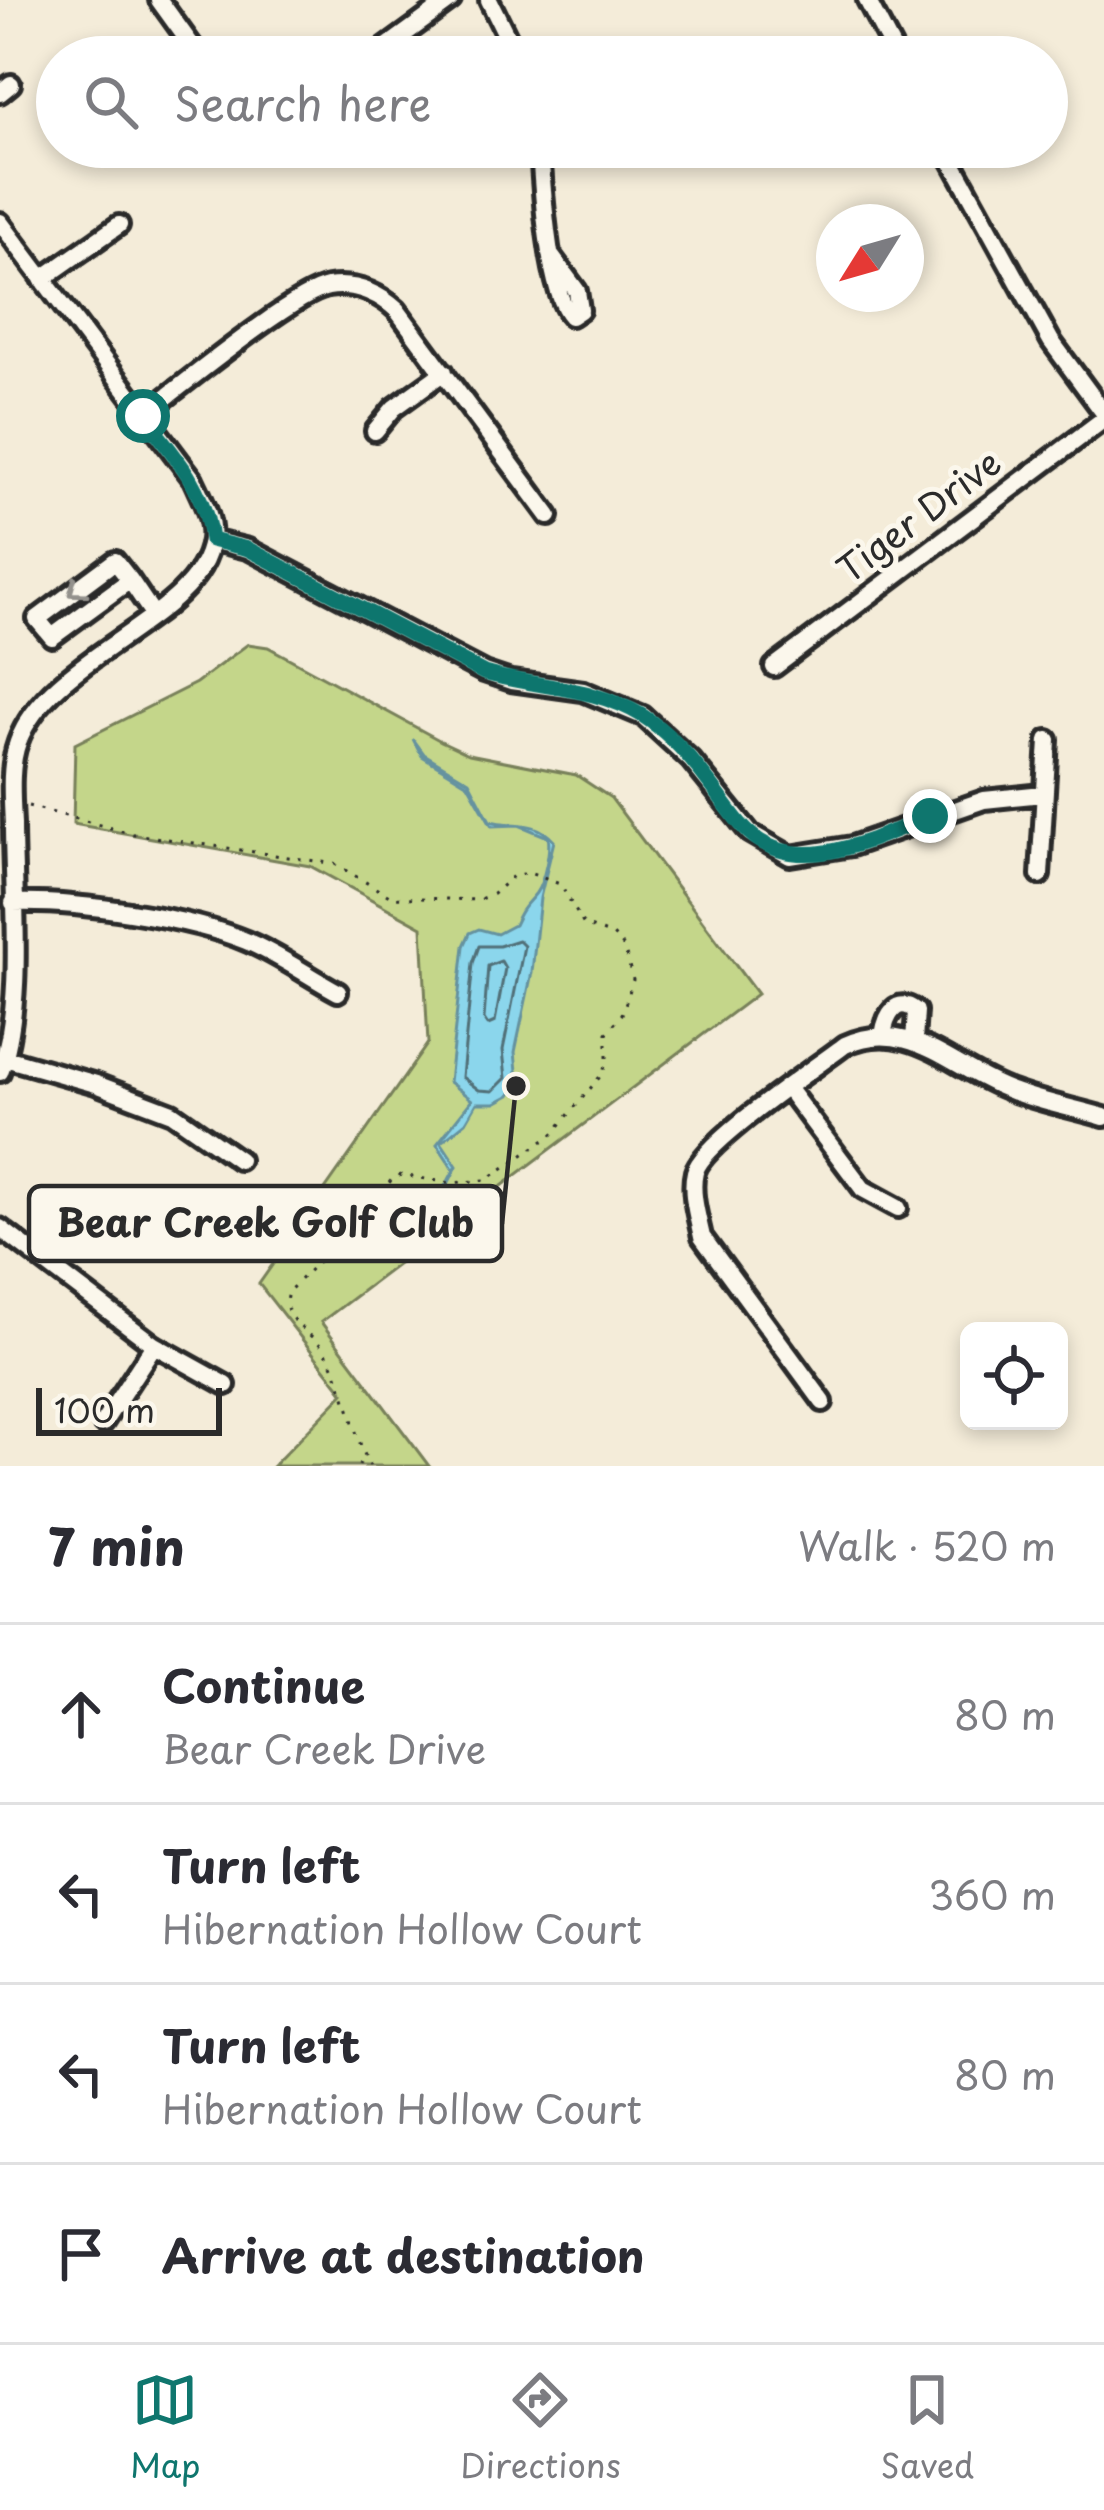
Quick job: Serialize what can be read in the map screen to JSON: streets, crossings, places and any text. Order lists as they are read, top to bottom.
{
  "streets": {
    "street": ["Tiger Drive"]
  },
  "places": ["Bear Creek Golf Club"],
  "scale_bar": "100 m",
  "north": "bottom left",
  "page": {
    "search": "Search here",
    "scale": "100 m",
    "heading": ["7 min", "Walk · 520 m"],
    "list": [
      ["Continue", "Bear Creek Drive", "80 m"],
      ["Turn left", "Hibernation Hollow Court", "360 m"],
      ["Turn left", "Hibernation Hollow Court", "80 m"],
      "Arrive at destination"
    ],
    "nav": ["Map", "Directions", "Saved"]
  }
}
